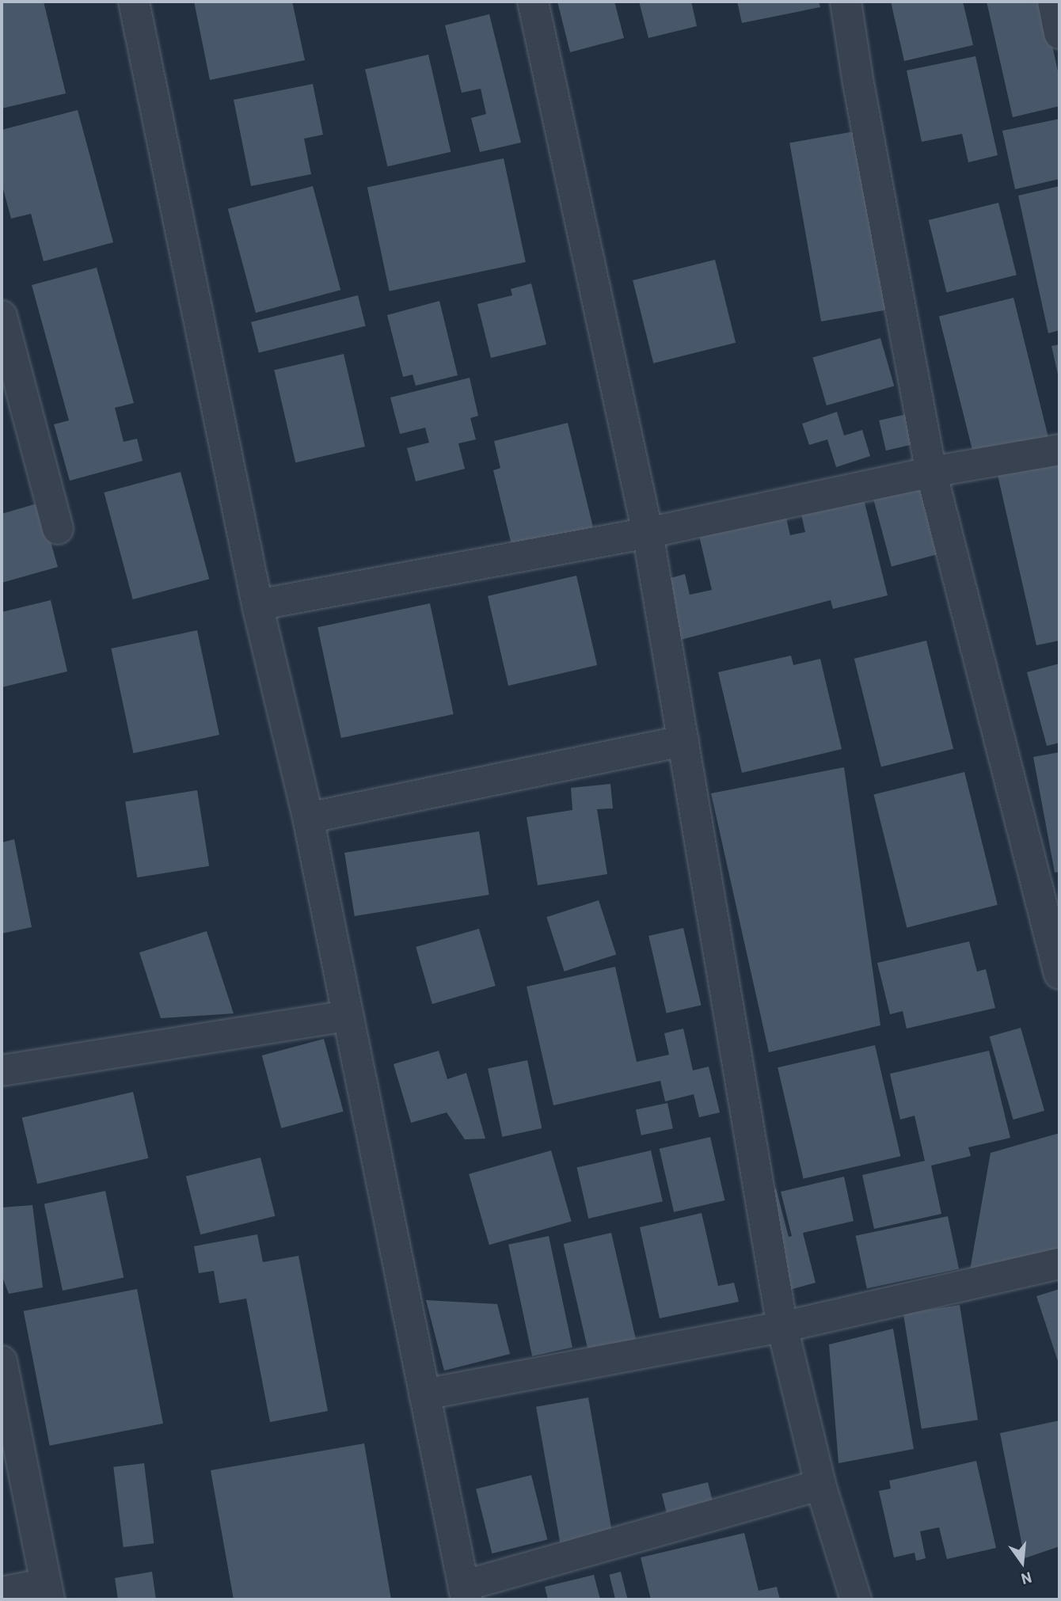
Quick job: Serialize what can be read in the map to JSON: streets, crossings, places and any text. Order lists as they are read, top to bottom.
{
  "north": "bottom"
}
